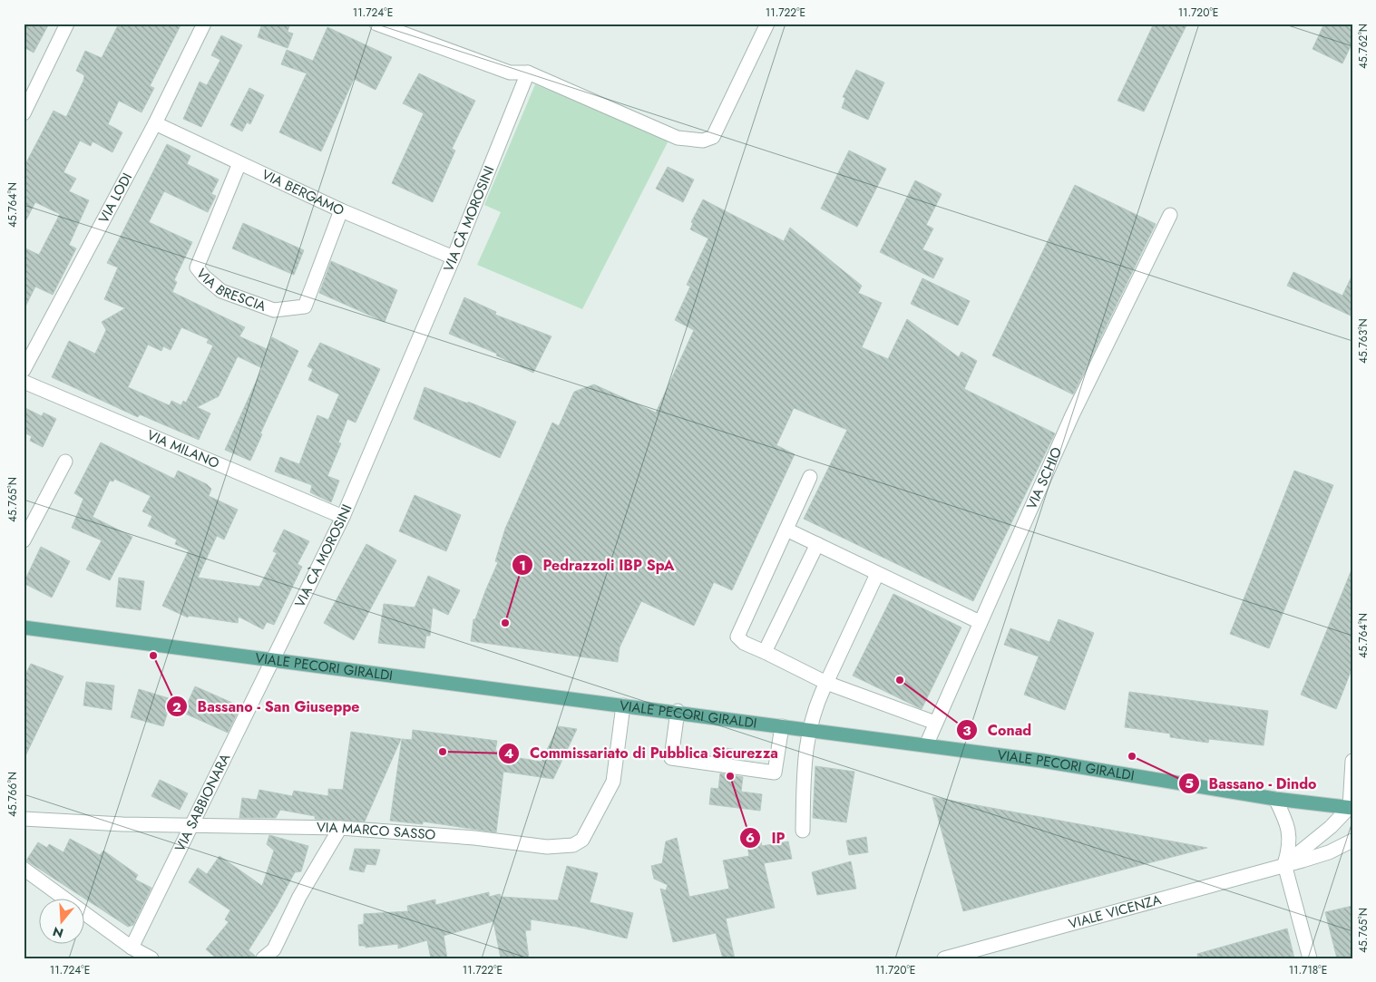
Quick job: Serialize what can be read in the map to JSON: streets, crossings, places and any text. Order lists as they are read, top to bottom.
{
  "streets": {
    "main road": ["VIALE PECORI GIRALDI"],
    "street": [
      "VIA BERGAMO",
      "VIA LODI",
      "VIA CÀ MOROSINI",
      "VIA BRESCIA",
      "VIA MILANO",
      "VIA SCHIO",
      "VIA SABBIONARA",
      "VIA MARCO SASSO",
      "VIALE VICENZA"
    ]
  },
  "crossings": [
    ["VIA BERGAMO", "VIA LODI"],
    ["VIA BERGAMO", "VIA CÀ MOROSINI"],
    ["VIA BERGAMO", "VIA BRESCIA"],
    ["VIA CÀ MOROSINI", "VIA MILANO"],
    ["VIA CÀ MOROSINI", "VIALE PECORI GIRALDI"],
    ["VIA CÀ MOROSINI", "VIA SABBIONARA"],
    ["VIA SCHIO", "VIALE PECORI GIRALDI"],
    ["VIALE PECORI GIRALDI", "VIA SABBIONARA"],
    ["VIALE PECORI GIRALDI", "VIA MARCO SASSO"],
    ["VIA SABBIONARA", "VIA MARCO SASSO"]
  ],
  "places": [
    "Pedrazzoli IBP SpA",
    "Bassano - San Giuseppe",
    "Conad",
    "Commissariato di Pubblica Sicurezza",
    "Bassano - Dindo",
    "IP"
  ],
  "north": "bottom",
  "coordinates": [
    "11.724°E",
    "11.722°E",
    "11.720°E",
    "45.762°N",
    "45.764°N",
    "45.763°N",
    "45.765°N",
    "45.766°N",
    "11.718°E"
  ]
}
